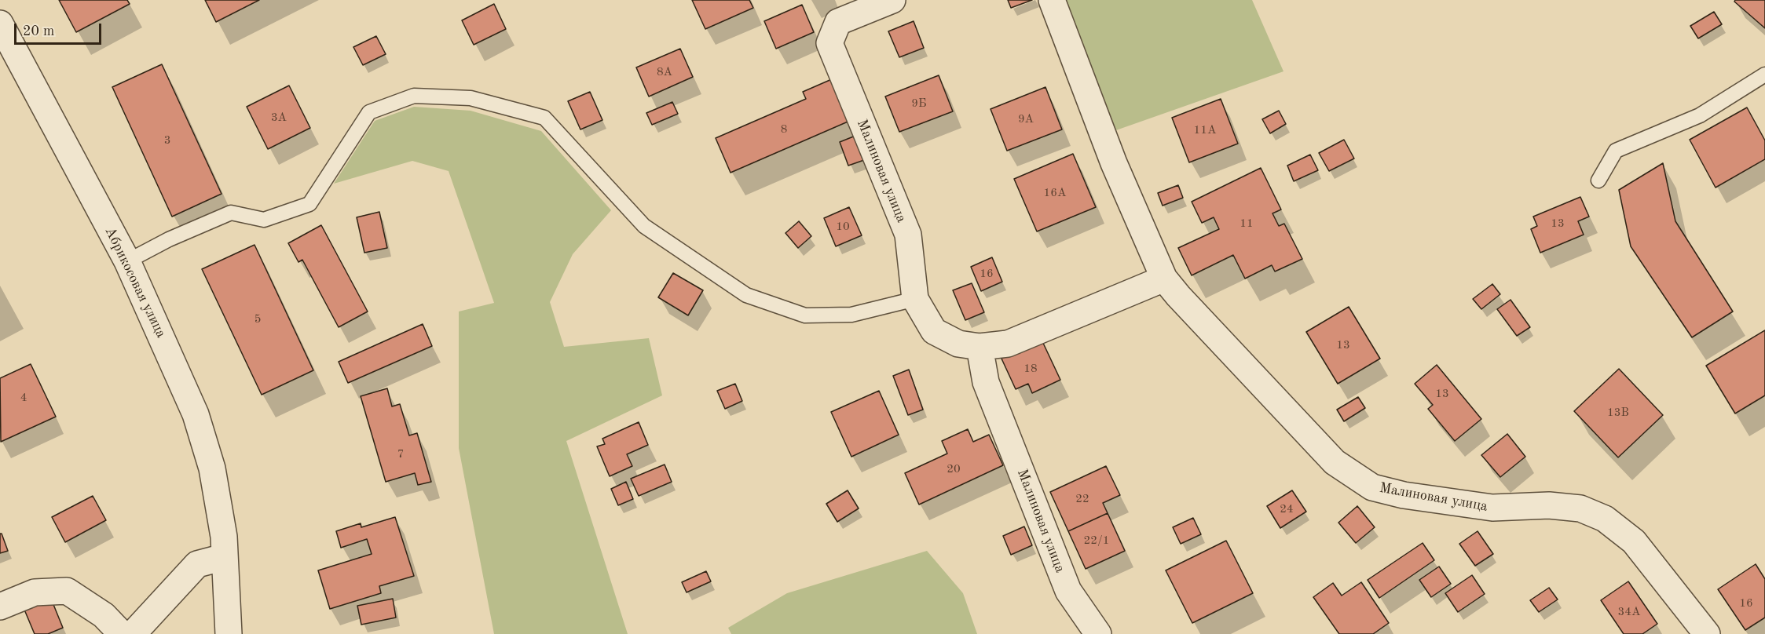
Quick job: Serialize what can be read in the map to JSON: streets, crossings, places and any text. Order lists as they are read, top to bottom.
{
  "streets": {
    "street": ["Малиновая улица", "Абрикосовая улица"]
  },
  "house_numbers": [
    "8А",
    "9Б",
    "3А",
    "9А",
    "8",
    "11А",
    "3",
    "16А",
    "11",
    "13",
    "10",
    "16",
    "5",
    "13",
    "18",
    "13",
    "4",
    "13В",
    "7",
    "20",
    "22",
    "24",
    "22/1",
    "16",
    "34А"
  ],
  "scale_bar": "20 m"
}
